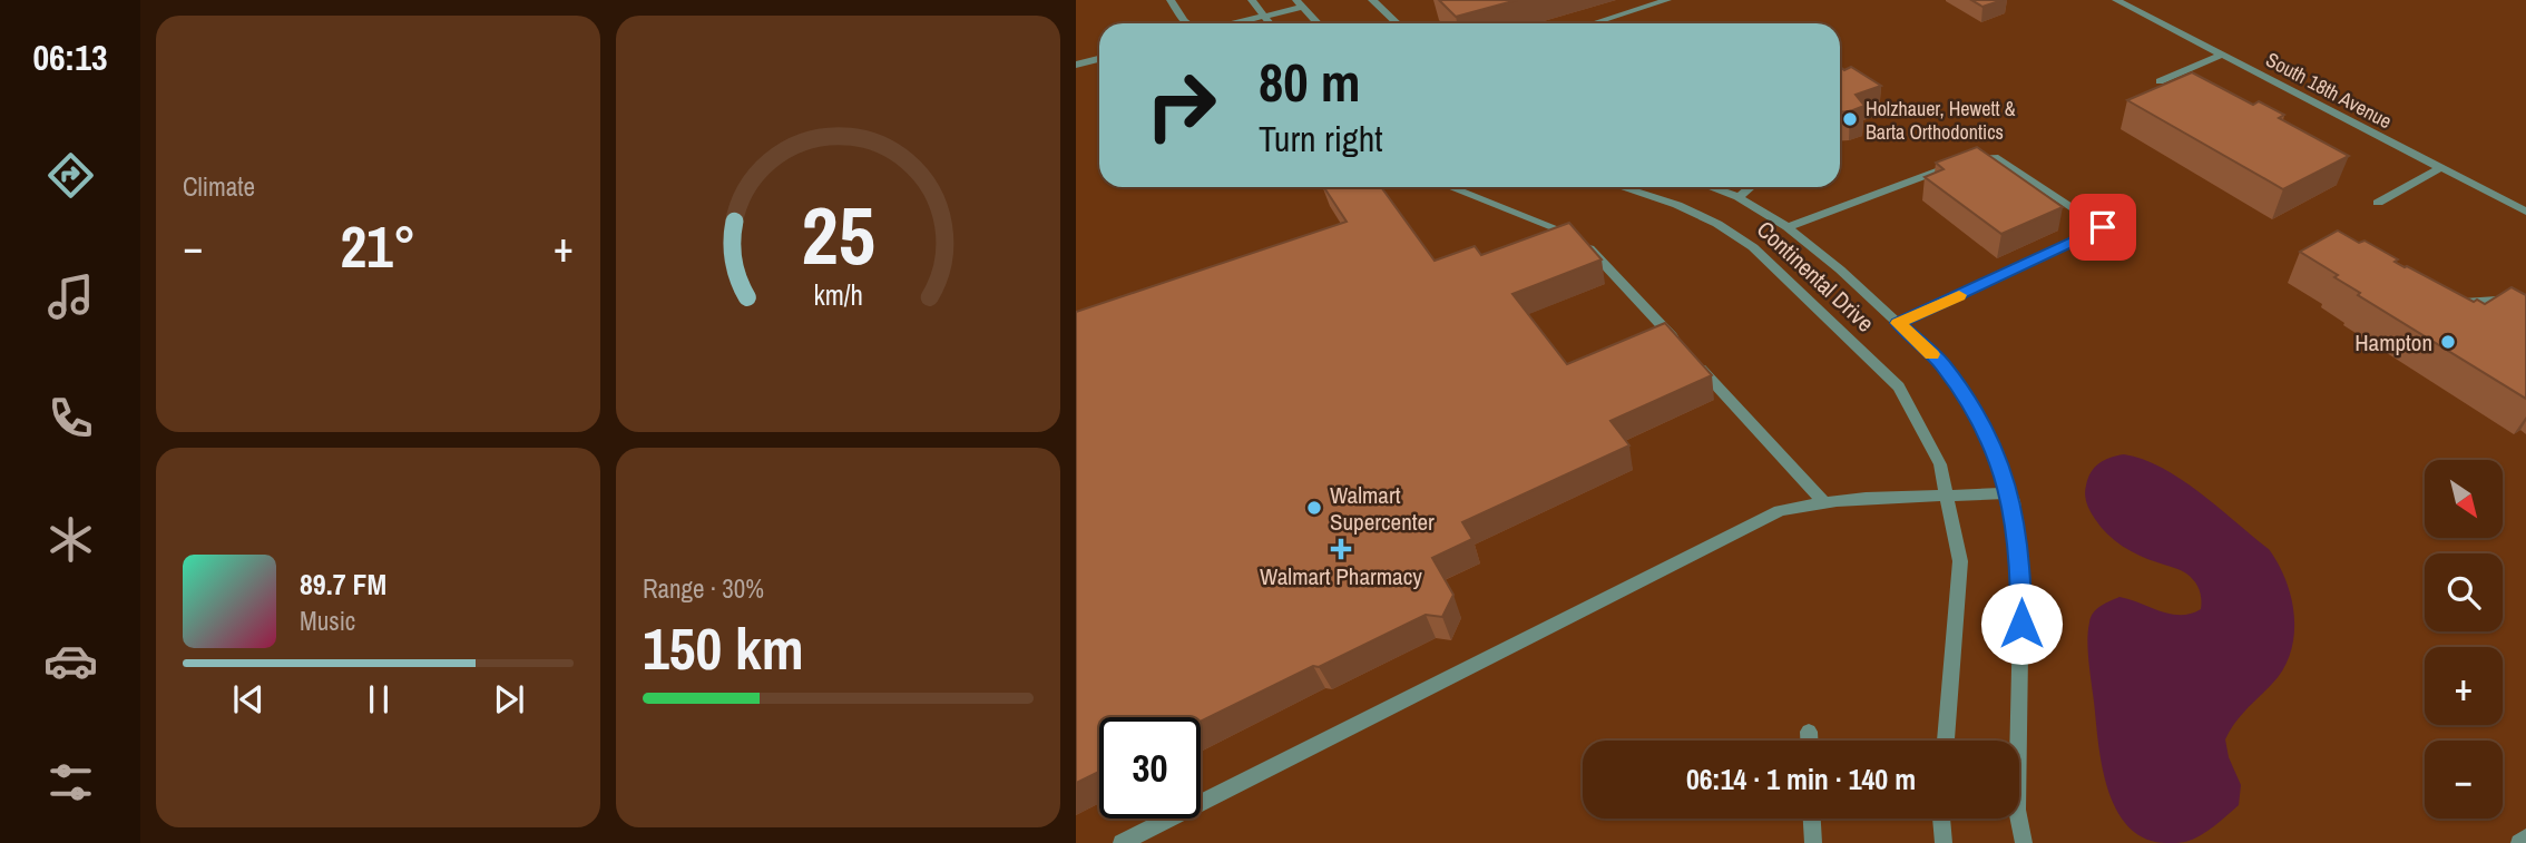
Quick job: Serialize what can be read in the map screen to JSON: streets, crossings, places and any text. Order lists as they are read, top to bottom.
{
  "streets": {
    "street": ["South 18th Avenue", "Continental Drive"]
  },
  "places": {
    "other": ["Holzhauer, Hewett & Barta Orthodontics", "Hampton", "Walmart Supercenter"],
    "health": ["Walmart Pharmacy"]
  },
  "north": "bottom right",
  "page": {
    "tabs": "06:13",
    "tile": [
      "Climate",
      ["Range · 30%", "150 km"]
    ],
    "turn": ["80 m", "Turn right"],
    "heat": ["−", "21°", "+"],
    "map_buttons": ["+", "−"],
    "song": ["89.7 FM", "Music"],
    "limit": "30",
    "trip": "06:14 · 1 min · 140 m",
    "gauge": ["25", "km/h"]
  }
}
